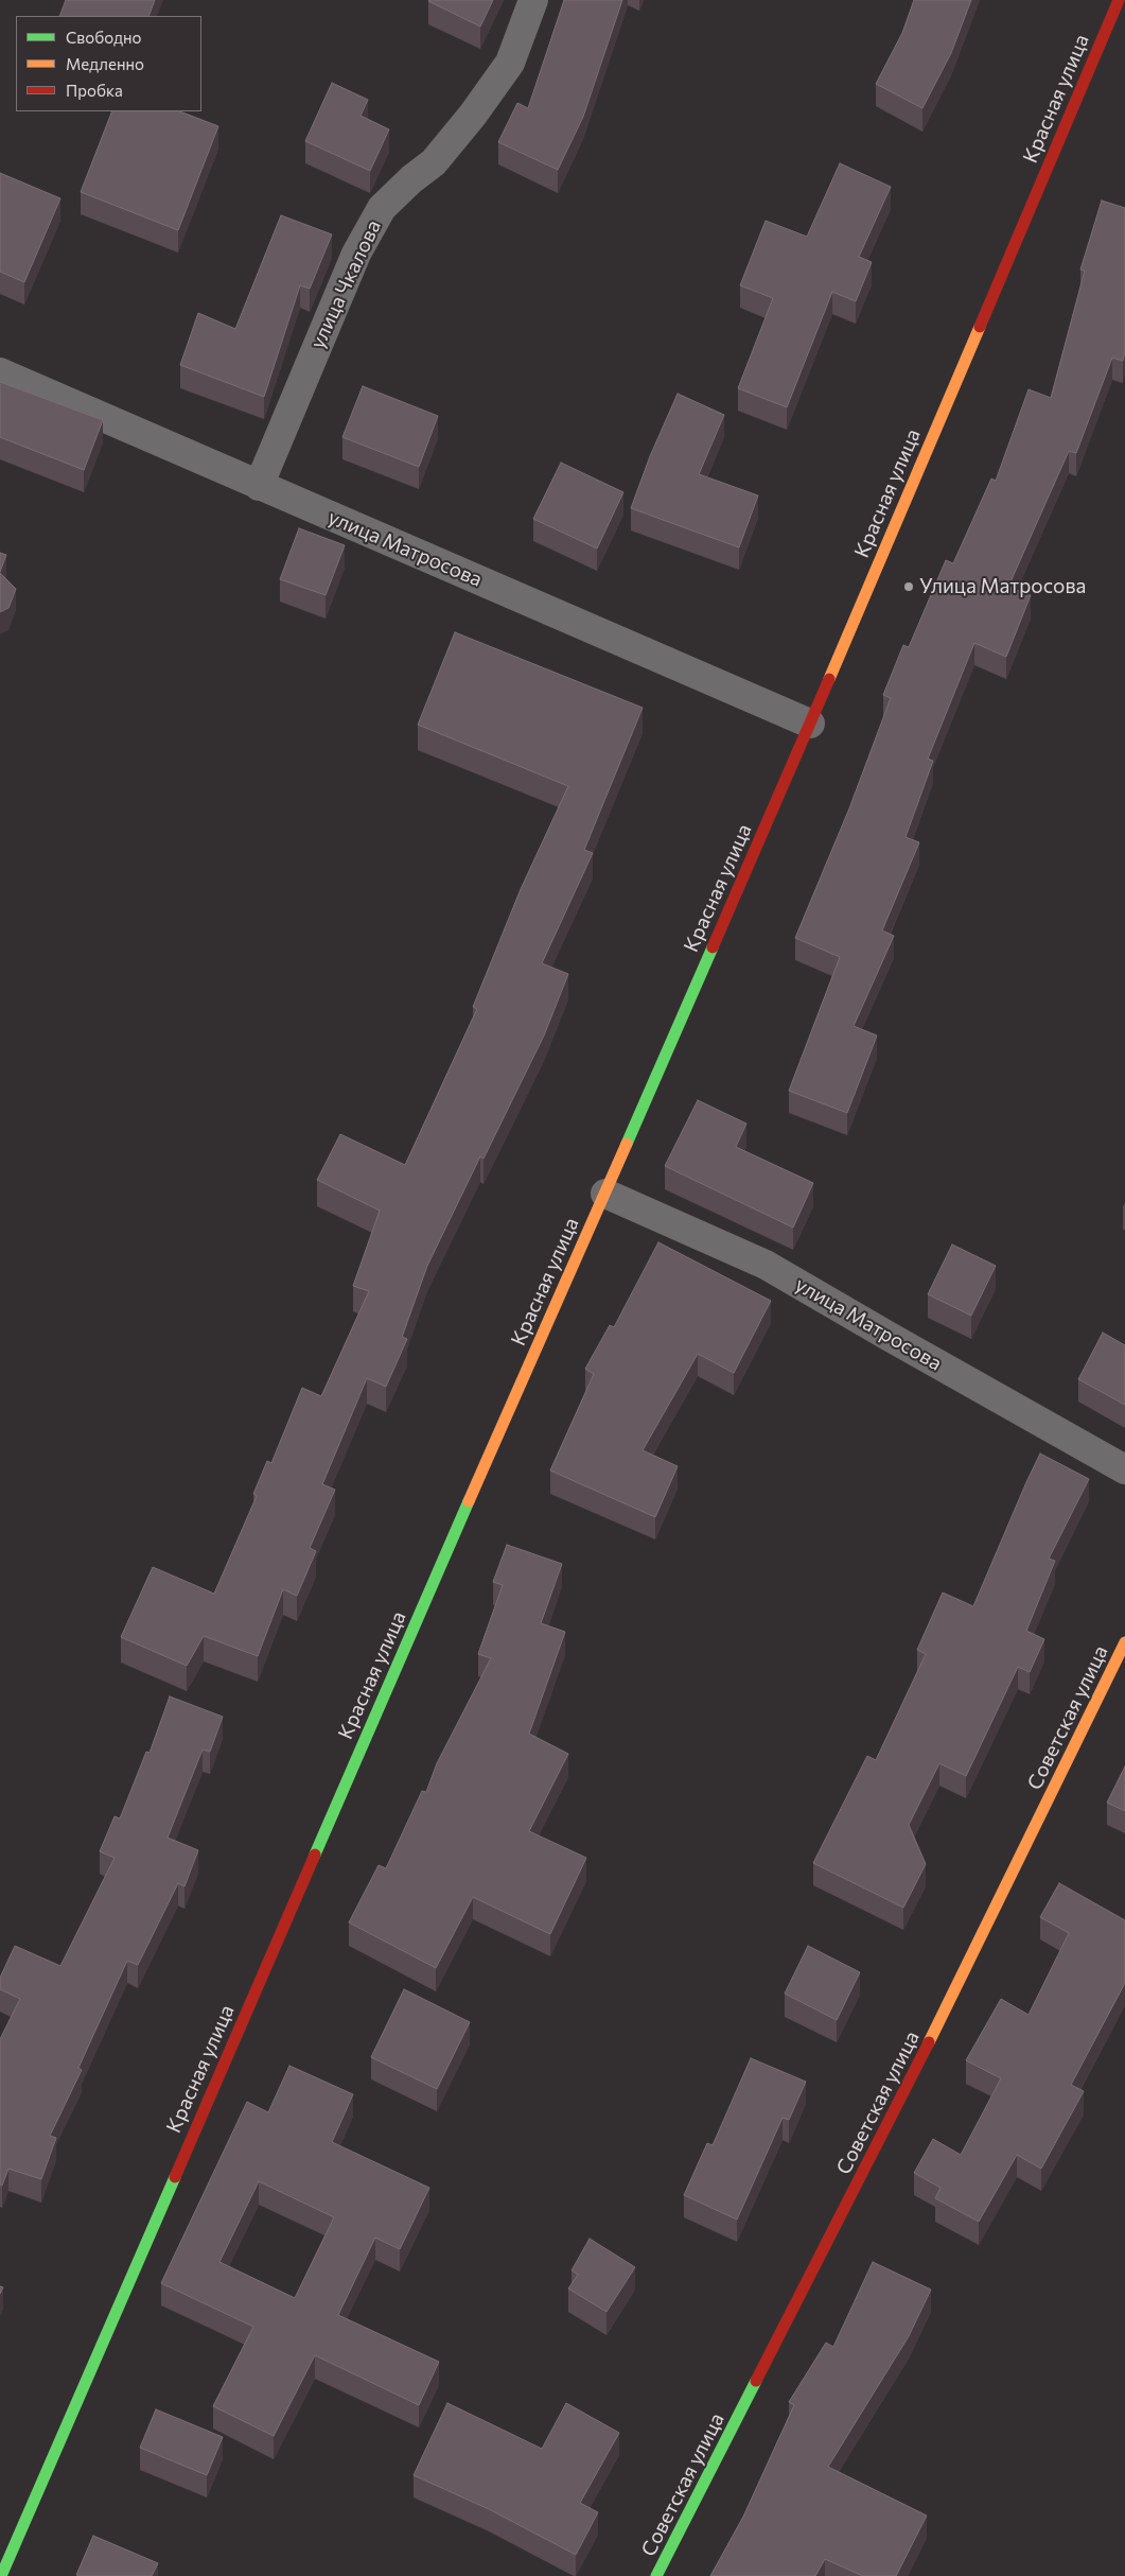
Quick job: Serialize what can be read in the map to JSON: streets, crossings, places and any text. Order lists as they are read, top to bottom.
{
  "streets": {
    "street": [
      "Красная улица",
      "улица Чкалова",
      "улица Матросова",
      "Советская улица"
    ]
  },
  "crossings": [
    ["Красная улица", "улица Матросова"],
    ["улица Чкалова", "улица Матросова"]
  ],
  "places": ["Улица Матросова"],
  "legend": ["Свободно", "Медленно", "Пробка"]
}
